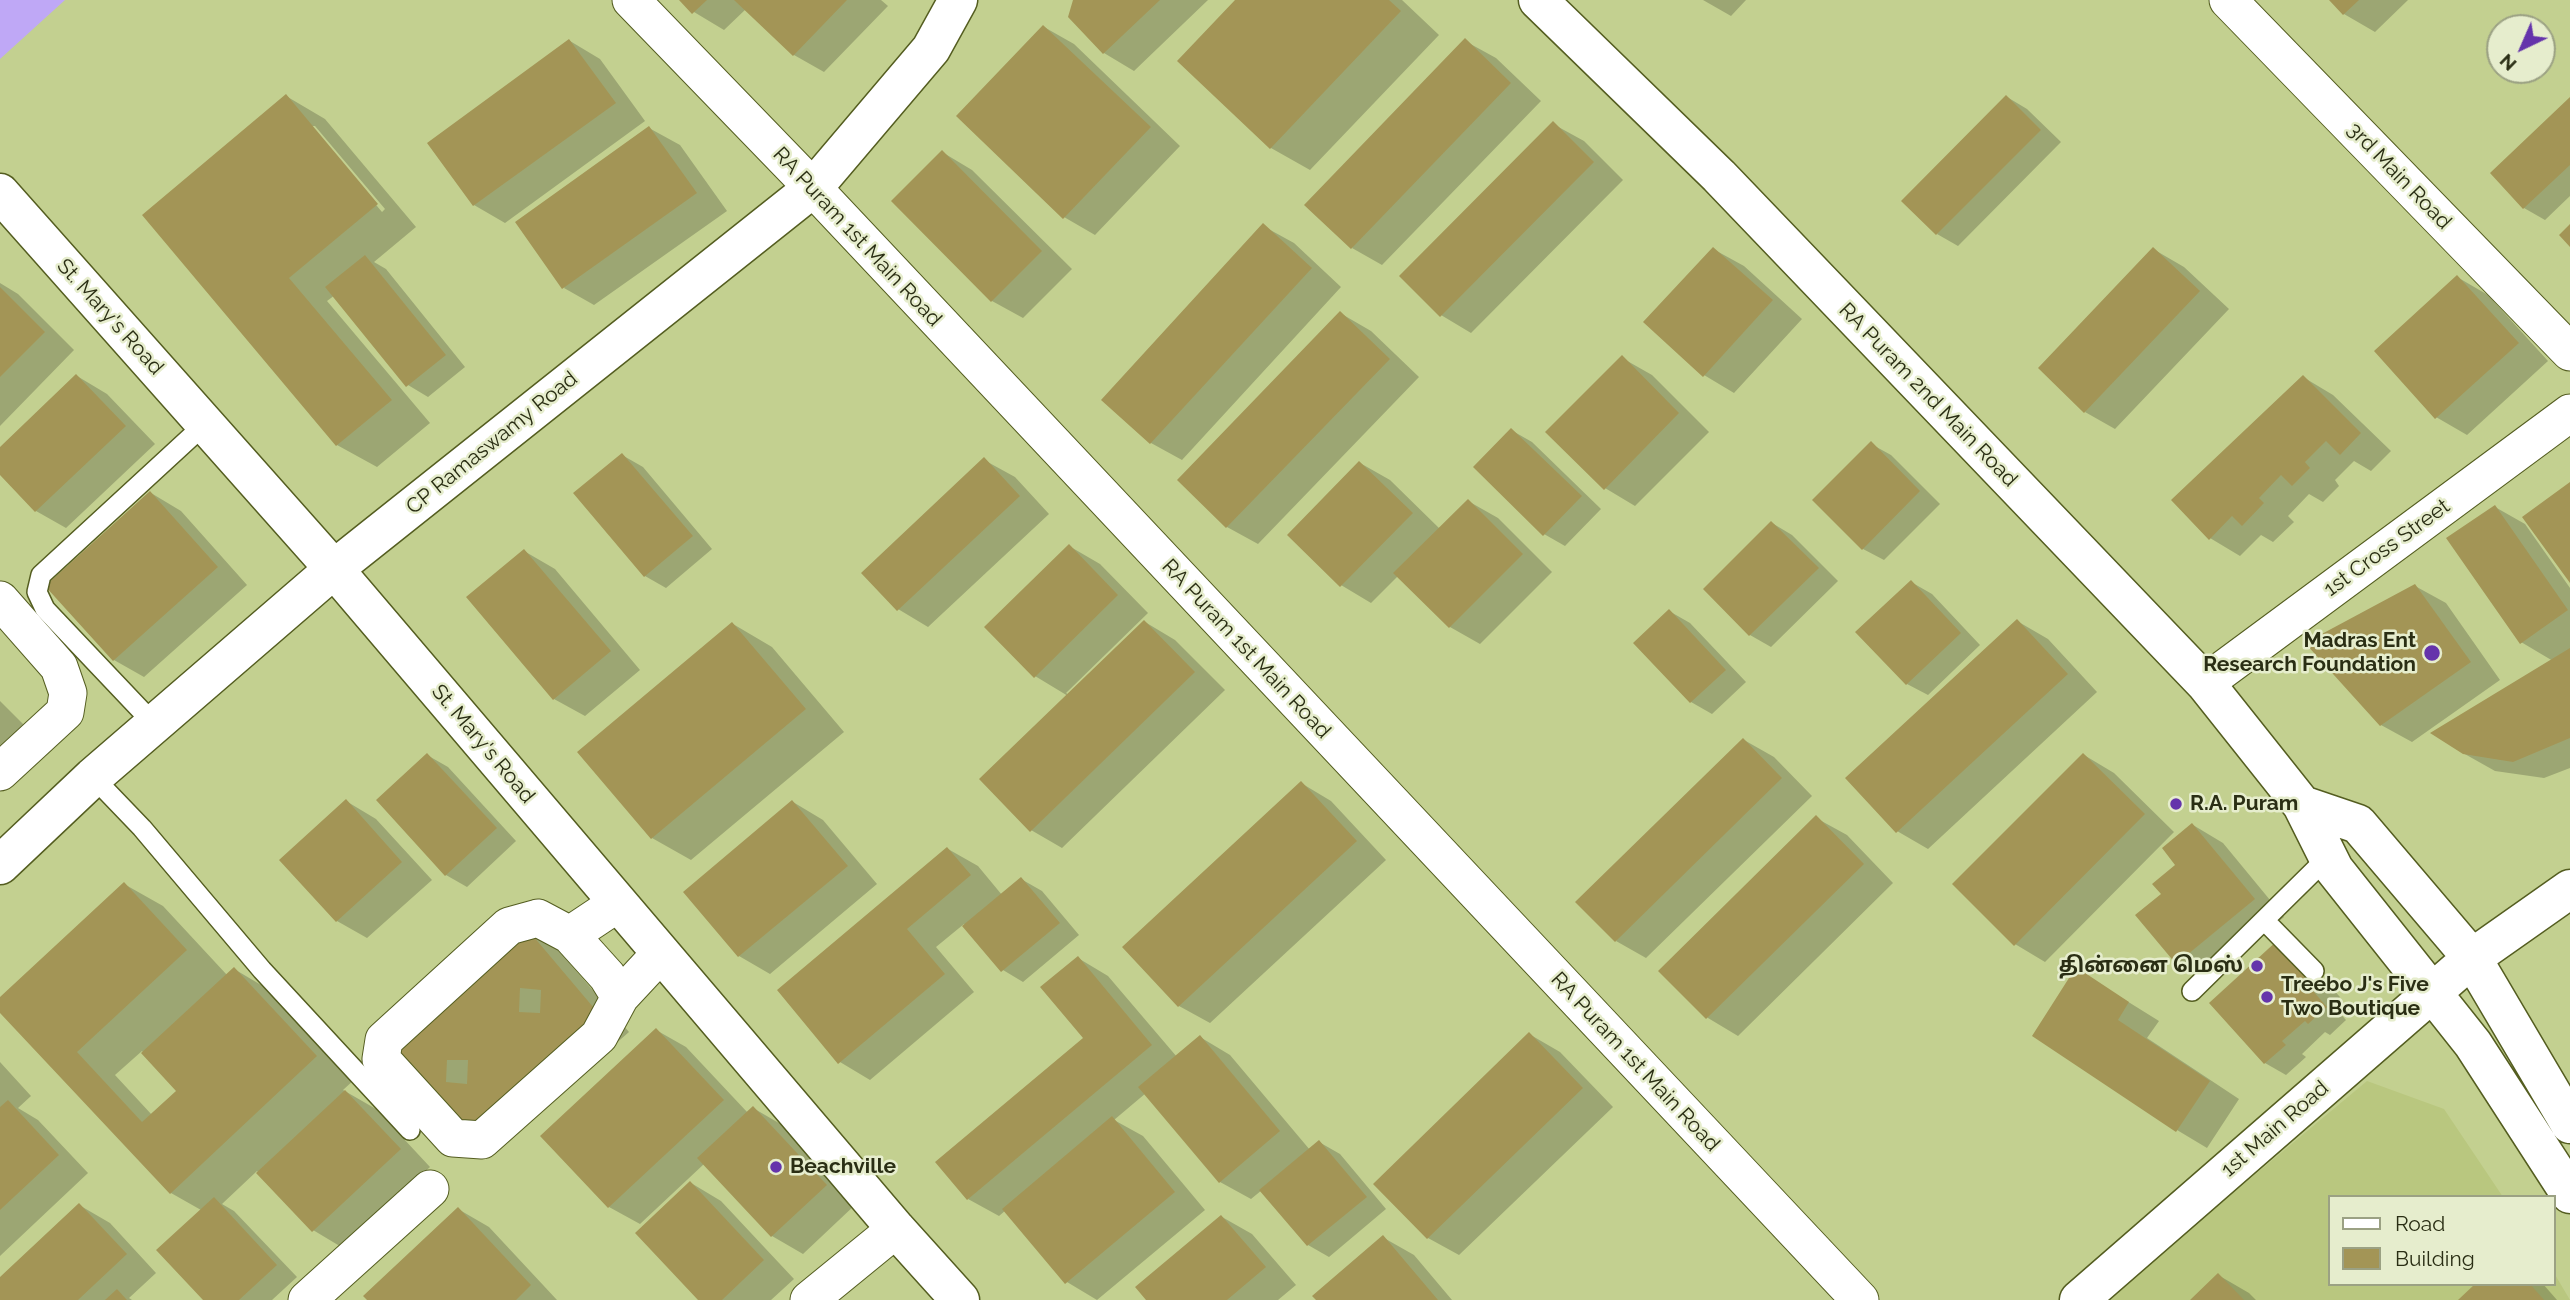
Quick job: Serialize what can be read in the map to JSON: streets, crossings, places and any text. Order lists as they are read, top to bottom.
{
  "streets": {
    "main road": [
      "St. Mary's Road",
      "RA Puram 2nd Main Road",
      "CP Ramaswamy Road",
      "1st Main Road"
    ],
    "street": ["3rd Main Road", "RA Puram 1st Main Road", "1st Cross Street"]
  },
  "crossings": [
    ["RA Puram 1st Main Road", "CP Ramaswamy Road"],
    ["St. Mary's Road", "CP Ramaswamy Road"],
    ["RA Puram 2nd Main Road", "1st Cross Street"],
    ["RA Puram 2nd Main Road", "1st Main Road"]
  ],
  "places": [
    "Madras Ent Research Foundation",
    "R.A. Puram",
    "தின்னை மெஸ்",
    "Treebo J's Five Two Boutique",
    "Beachville"
  ],
  "legend": ["Road", "Building"],
  "north": "bottom left"
}
